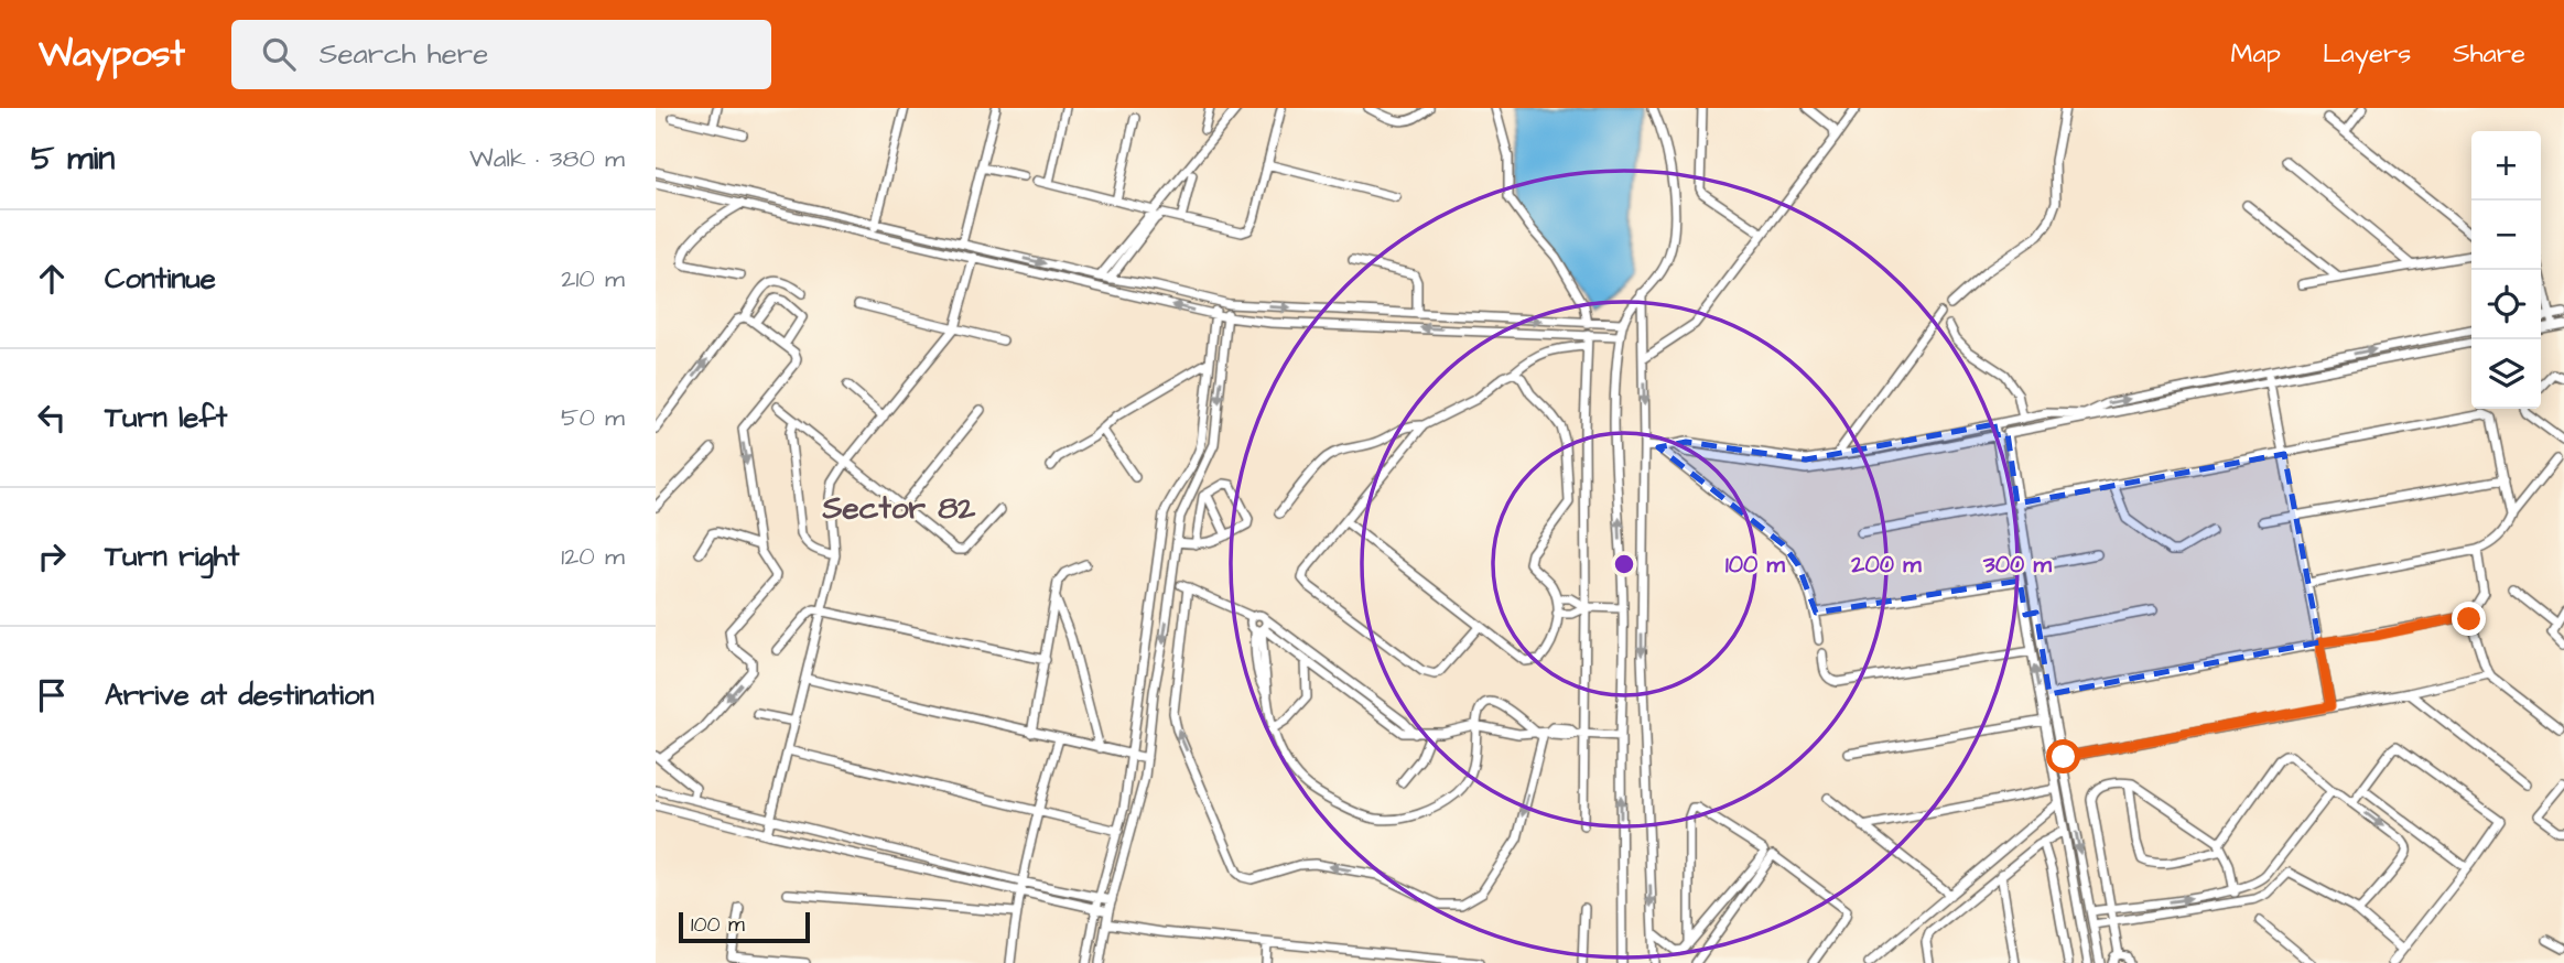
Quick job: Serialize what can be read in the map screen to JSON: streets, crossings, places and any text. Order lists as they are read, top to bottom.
{
  "districts": ["Sector 82"],
  "scale_bar": "100 m",
  "page": {
    "header": "Waypost",
    "search": "Search here",
    "nav": ["Map", "Layers", "Share"],
    "heading": ["5 min", "Walk · 380 m"],
    "map_buttons": ["+", "−"],
    "list": [
      ["Continue", "210 m"],
      ["Turn left", "50 m"],
      ["Turn right", "120 m"],
      "Arrive at destination"
    ],
    "scale": "100 m"
  },
  "rings": ["100 m", "200 m", "300 m"]
}
